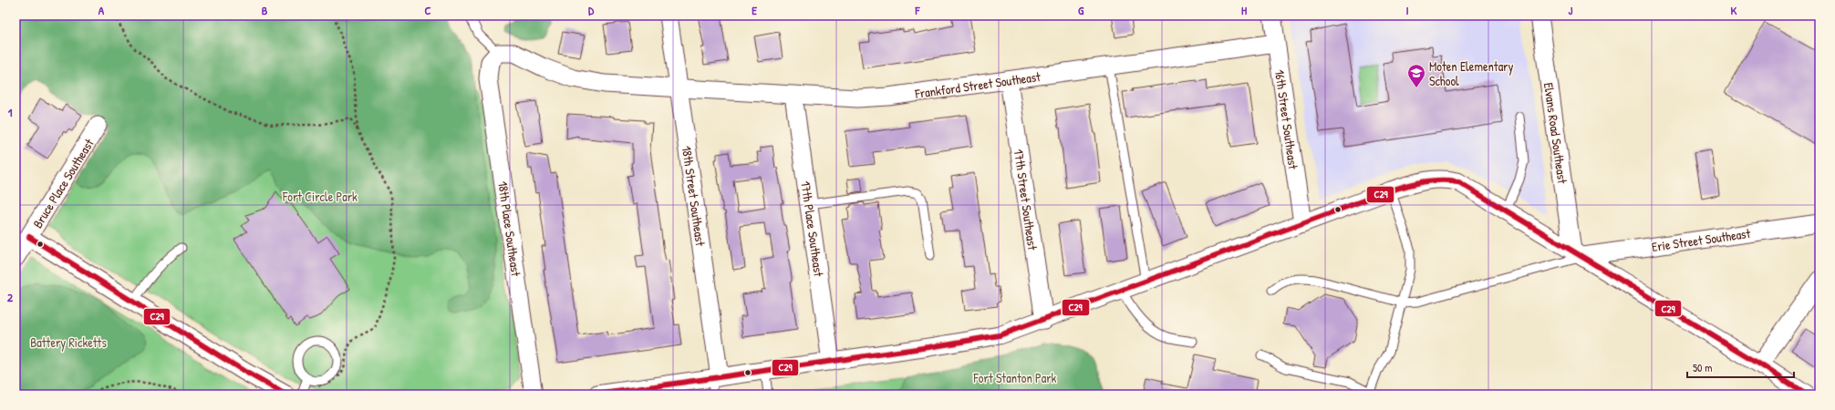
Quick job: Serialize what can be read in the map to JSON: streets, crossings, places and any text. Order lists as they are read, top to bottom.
{
  "streets": {
    "street": [
      "Frankford Street Southeast",
      "16th Street Southeast",
      "Elvans Road Southeast",
      "Bruce Place Southeast",
      "18th Street Southeast",
      "17th Street Southeast",
      "18th Place Southeast",
      "17th Place Southeast",
      "Erie Street Southeast"
    ]
  },
  "crossings": [
    ["Frankford Street Southeast", "16th Street Southeast"],
    ["Frankford Street Southeast", "18th Street Southeast"],
    ["Frankford Street Southeast", "17th Street Southeast"],
    ["Frankford Street Southeast", "18th Place Southeast"],
    ["Frankford Street Southeast", "17th Place Southeast"],
    ["Elvans Road Southeast", "Erie Street Southeast"]
  ],
  "parks": ["Fort Circle Park", "Battery Ricketts", "Fort Stanton Park"],
  "places": {
    "school or university": ["Moten Elementary School"]
  },
  "lines": ["transit line C29"],
  "scale_bar": "50 m",
  "grid": {
    "columns": [
      "A",
      "B",
      "C",
      "D",
      "E",
      "F",
      "G",
      "H",
      "I",
      "J",
      "K"
    ],
    "rows": ["1", "2"]
  }
}
